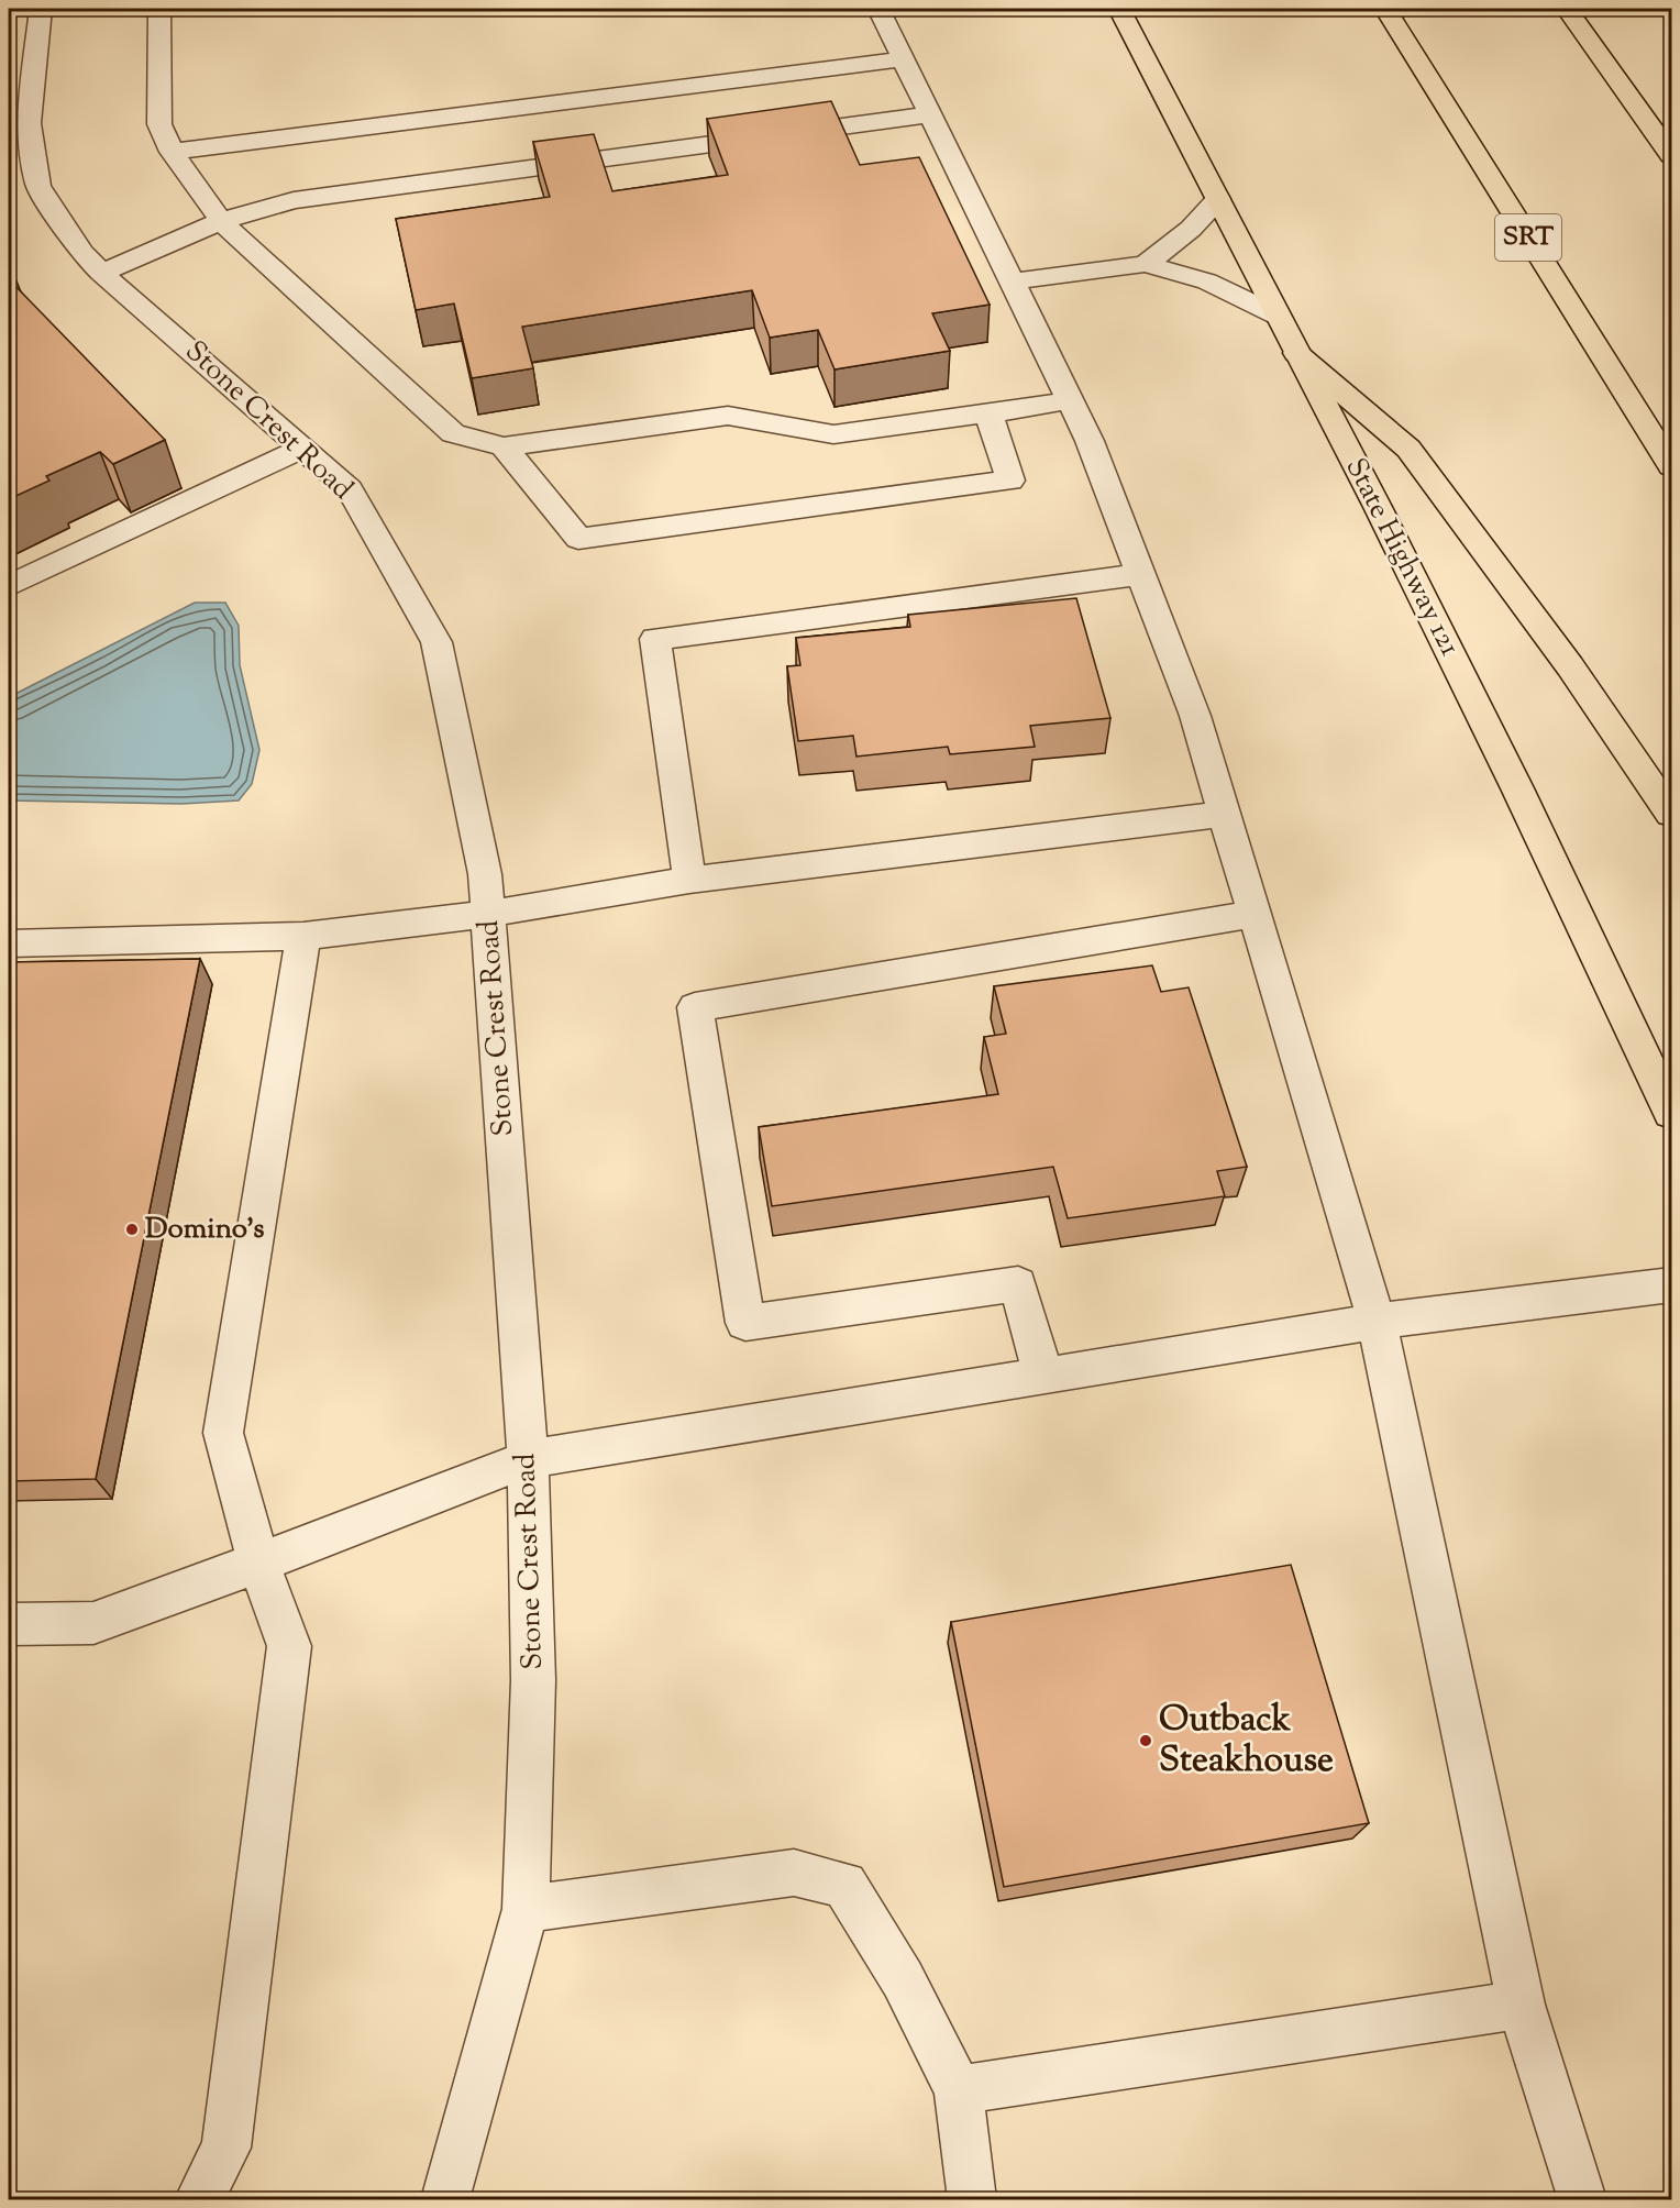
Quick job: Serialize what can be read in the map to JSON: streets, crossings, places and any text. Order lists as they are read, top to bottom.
{
  "streets": {
    "main road": ["SRT", "State Highway 121"],
    "street": ["Stone Crest Road"]
  },
  "places": ["Domino's", "Outback Steakhouse"]
}
